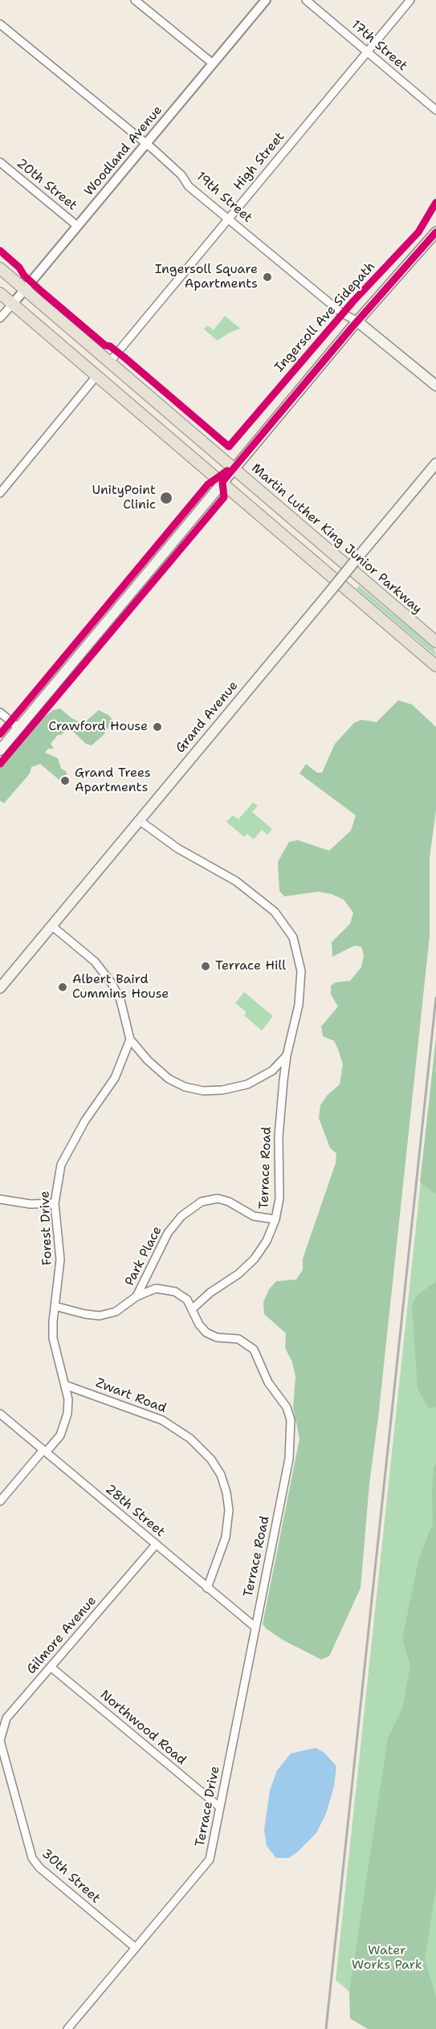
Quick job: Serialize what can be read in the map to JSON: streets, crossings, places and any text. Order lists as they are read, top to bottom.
{
  "streets": {
    "main road": ["19th Street", "Martin Luther King Junior Parkway", "Grand Avenue"],
    "street": [
      "17th Street",
      "Woodland Avenue",
      "High Street",
      "20th Street",
      "Terrace Road",
      "Forest Drive",
      "Park Place",
      "Zwart Road",
      "28th Street",
      "Gilmore Avenue",
      "Northwood Road",
      "Terrace Drive",
      "30th Street"
    ],
    "cycle path": ["Ingersoll Ave Sidepath"]
  },
  "crossings": [
    ["17th Street", "High Street"],
    ["Woodland Avenue", "20th Street"],
    ["Woodland Avenue", "19th Street"],
    ["Woodland Avenue", "Martin Luther King Junior Parkway"],
    ["High Street", "19th Street"],
    ["High Street", "Martin Luther King Junior Parkway"],
    ["Grand Avenue", "Terrace Road"],
    ["Terrace Road", "Park Place"],
    ["Terrace Road", "28th Street"],
    ["Terrace Road", "Terrace Drive"],
    ["Forest Drive", "Park Place"],
    ["Forest Drive", "Zwart Road"],
    ["Forest Drive", "28th Street"],
    ["Zwart Road", "28th Street"],
    ["28th Street", "Gilmore Avenue"],
    ["28th Street", "Terrace Drive"],
    ["Gilmore Avenue", "Northwood Road"],
    ["Gilmore Avenue", "30th Street"],
    ["Northwood Road", "Terrace Drive"],
    ["Terrace Drive", "30th Street"]
  ],
  "parks": ["Water Works Park"],
  "places": [
    "Ingersoll Square Apartments",
    "UnityPoint Clinic",
    "Crawford House",
    "Grand Trees Apartments",
    "Terrace Hill",
    "Albert Baird Cummins House"
  ]
}
